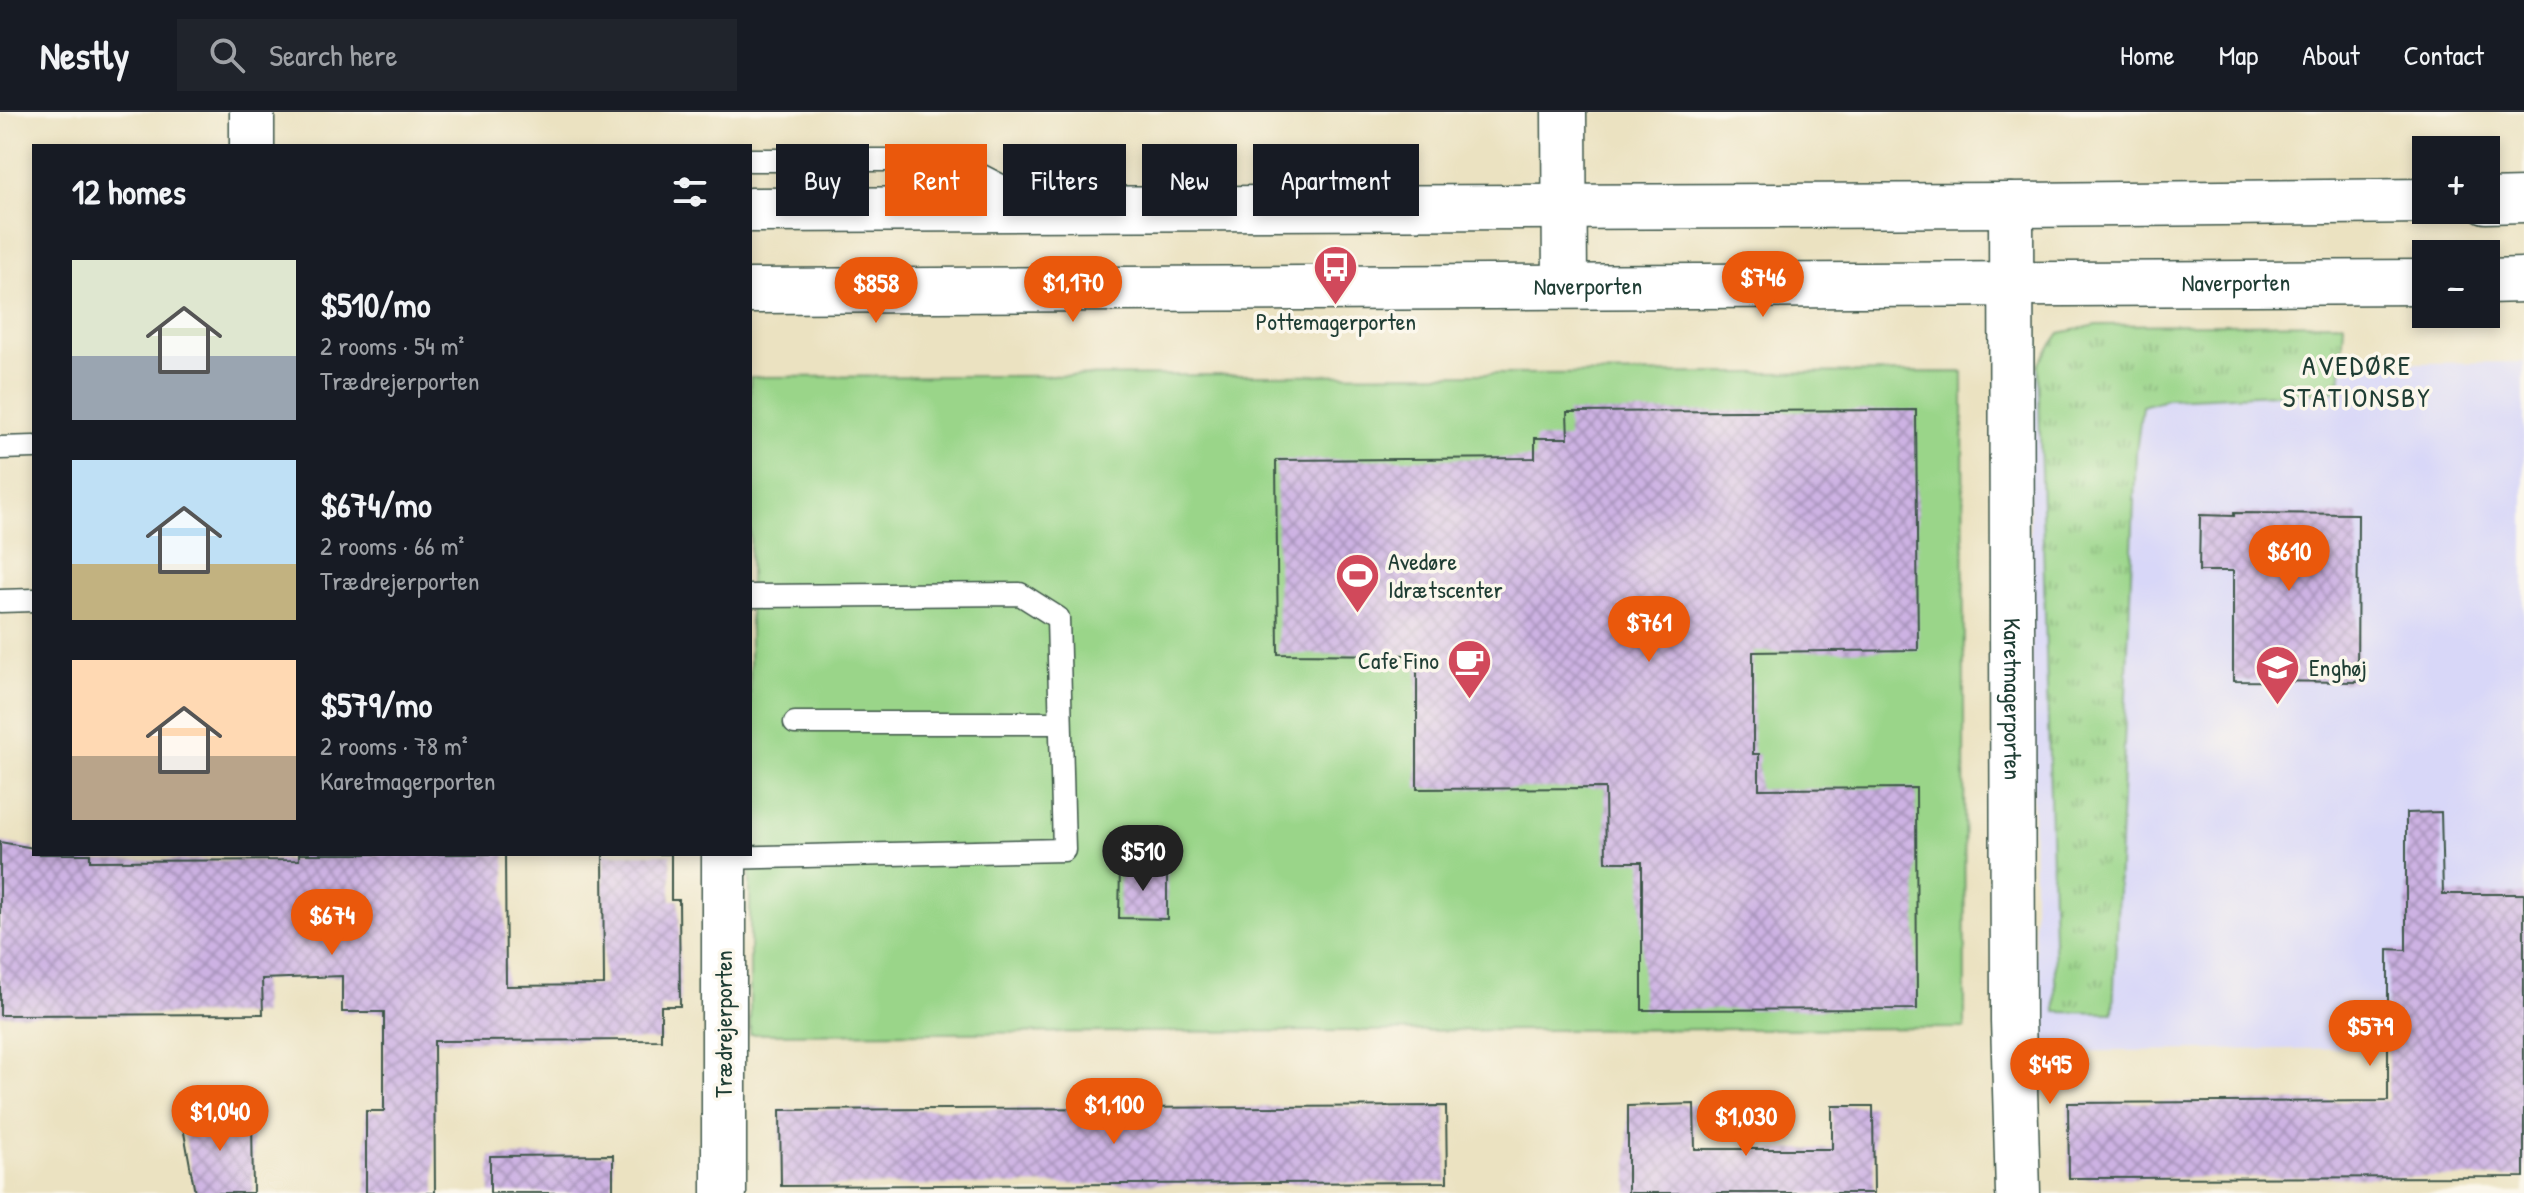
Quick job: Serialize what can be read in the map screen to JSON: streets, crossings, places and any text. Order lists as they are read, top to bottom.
{
  "streets": {
    "street": ["Naverporten", "Karetmagerporten", "Trædrejerporten"]
  },
  "crossings": [
    ["Naverporten", "Karetmagerporten"]
  ],
  "districts": ["AVEDØRE STATIONSBY"],
  "places": {
    "bus stop": ["Pottemagerporten"],
    "sports": ["Avedøre Idrætscenter"],
    "cafe": ["Cafe Fino"],
    "school or university": ["Enghøj"]
  },
  "page": {
    "header": "Nestly",
    "search": "Search here",
    "nav": [
      "Home",
      "Map",
      "About",
      "Contact"
    ],
    "map_buttons": ["+", "−"],
    "chip": [
      "Buy",
      "Rent",
      "Filters",
      "New",
      "Apartment"
    ],
    "heading": "12 homes",
    "list": [
      {
        "name": "$510/mo",
        "note": "2 rooms · 54 m² · Trædrejerporten"
      },
      {
        "name": "$674/mo",
        "note": "2 rooms · 66 m² · Trædrejerporten"
      },
      {
        "name": "$579/mo",
        "note": "2 rooms · 78 m² · Karetmagerporten"
      }
    ],
    "price": [
      "$746",
      "$1,170",
      "$858",
      "$610",
      "$761",
      "$510",
      "$674",
      "$579",
      "$495",
      "$1,100",
      "$1,040",
      "$1,030"
    ]
  }
}
